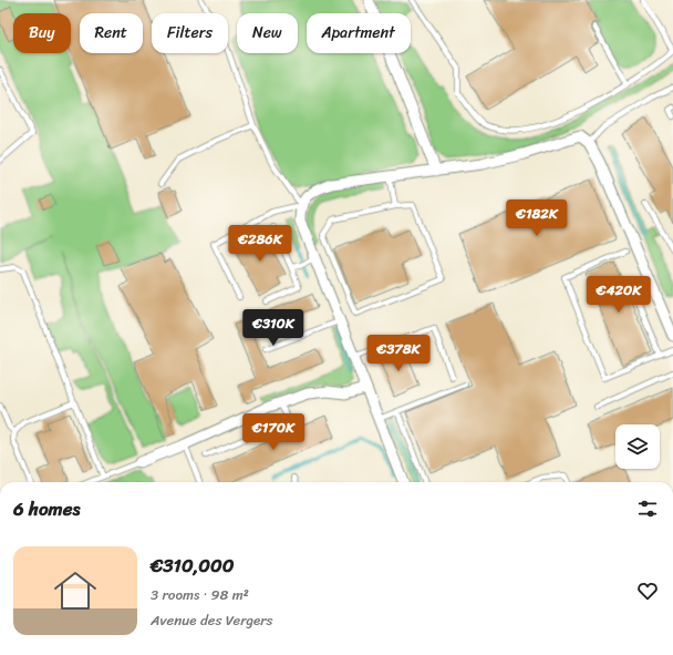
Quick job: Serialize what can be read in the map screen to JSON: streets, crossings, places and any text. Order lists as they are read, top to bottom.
{
  "page": {
    "chip": [
      "Buy",
      "Rent",
      "Filters",
      "New",
      "Apartment"
    ],
    "price": [
      "€182K",
      "€286K",
      "€420K",
      "€310K",
      "€378K",
      "€170K"
    ],
    "heading": "6 homes",
    "list": [
      {
        "name": "€310,000",
        "note": "3 rooms · 98 m² · Avenue des Vergers"
      }
    ]
  }
}
